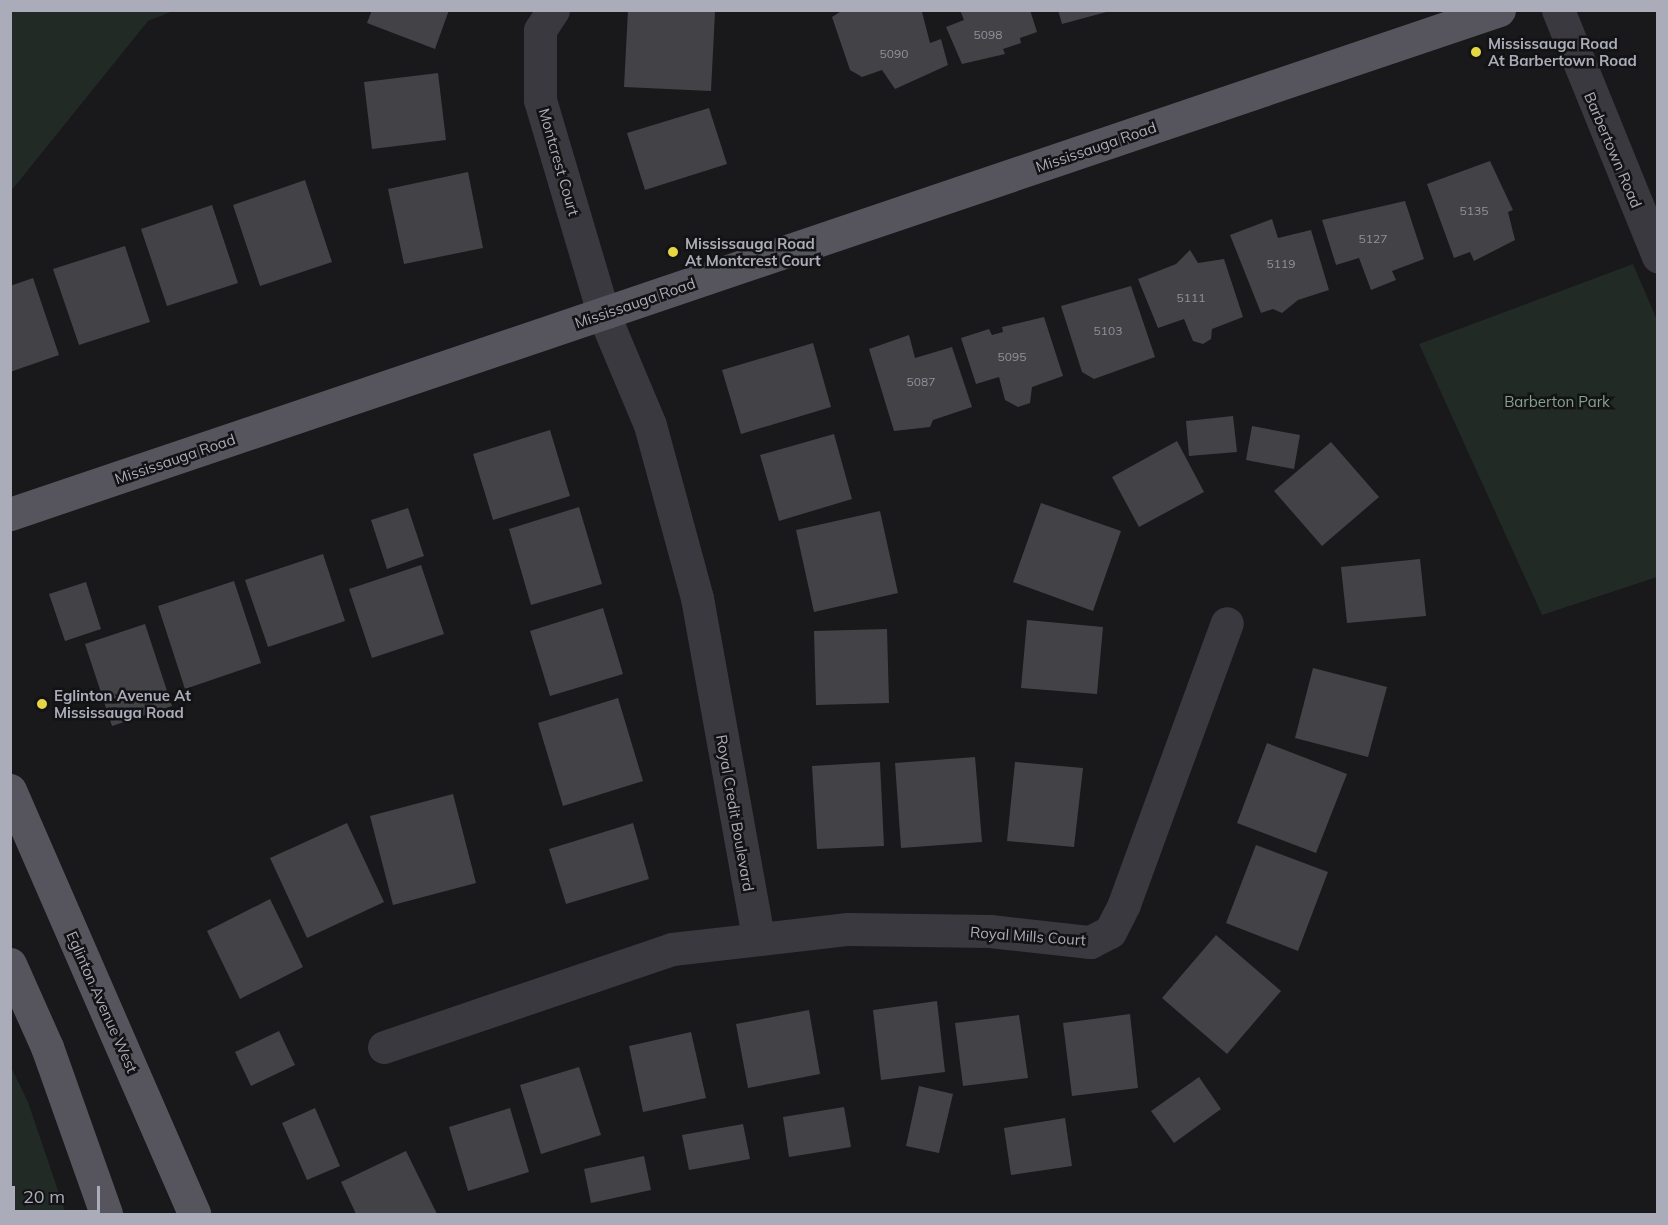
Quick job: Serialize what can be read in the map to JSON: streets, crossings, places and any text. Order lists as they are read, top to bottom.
{
  "streets": {
    "main road": ["Mississauga Road", "Eglinton Avenue West"],
    "street": [
      "Barbertown Road",
      "Montcrest Court",
      "Royal Credit Boulevard",
      "Royal Mills Court"
    ]
  },
  "crossings": [
    ["Mississauga Road", "Montcrest Court"],
    ["Mississauga Road", "Royal Credit Boulevard"],
    ["Montcrest Court", "Royal Credit Boulevard"],
    ["Royal Credit Boulevard", "Royal Mills Court"]
  ],
  "parks": ["Barberton Park"],
  "places": ["Mississauga Road At Barbertown Road", "Mississauga Road At Montcrest Court", "Eglinton Avenue At Mississauga Road"],
  "house_numbers": [
    "5098",
    "5090",
    "5135",
    "5127",
    "5119",
    "5111",
    "5103",
    "5095",
    "5087"
  ],
  "scale_bar": "20 m"
}
